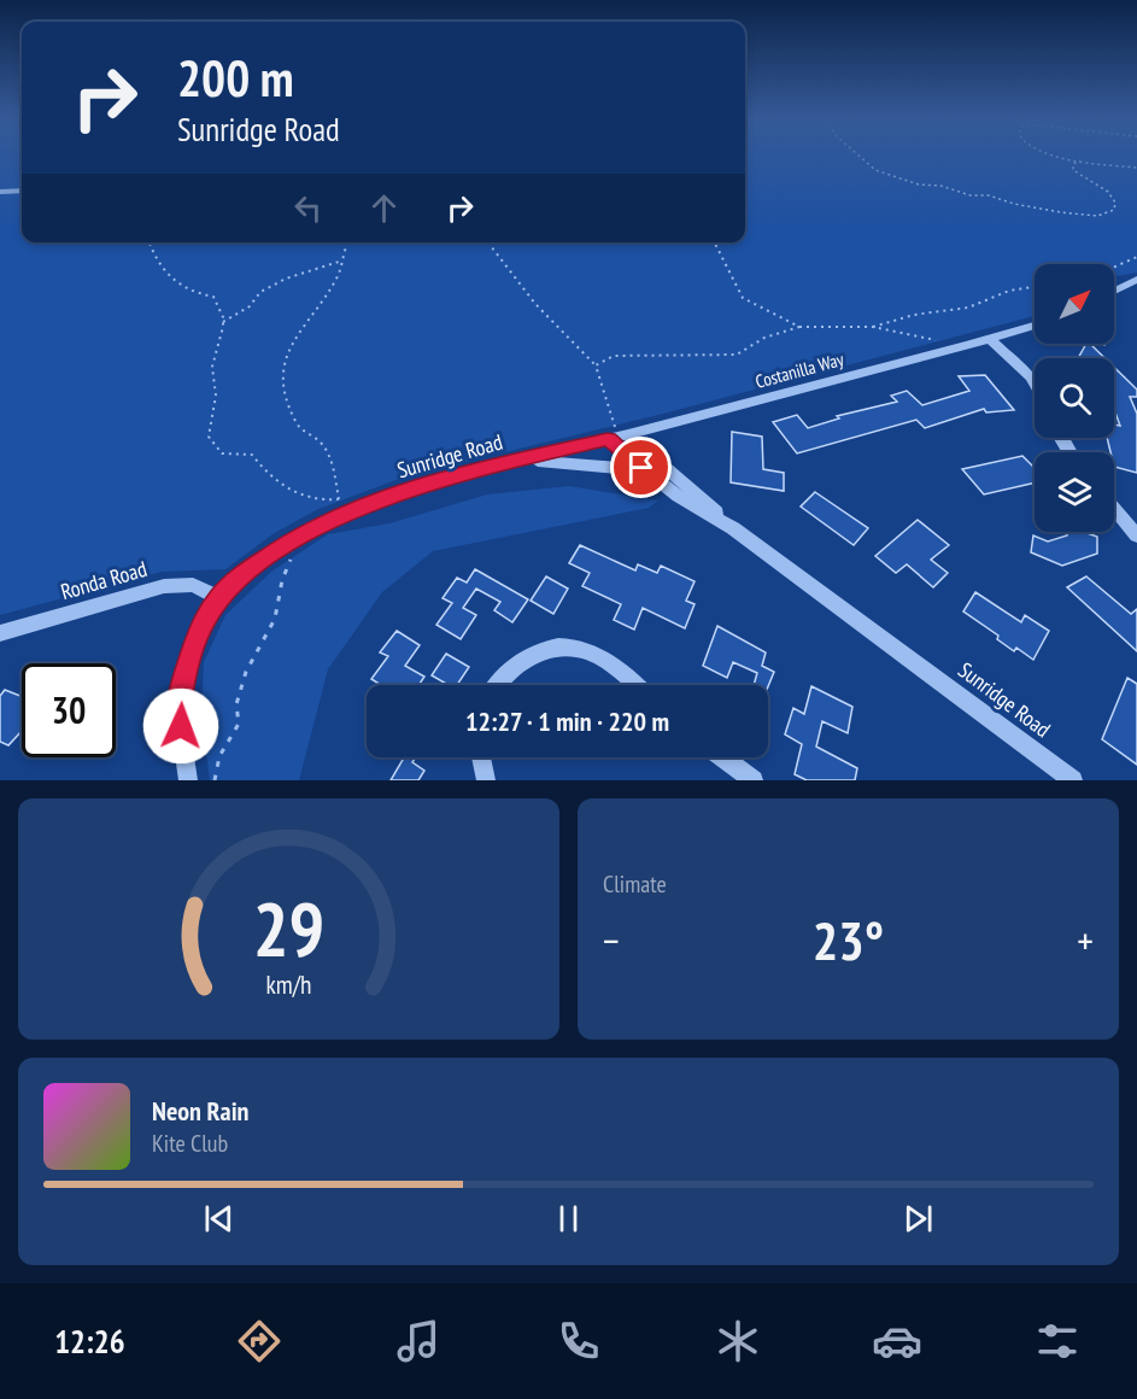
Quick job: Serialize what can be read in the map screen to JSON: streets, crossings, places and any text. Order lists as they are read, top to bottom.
{
  "streets": {
    "street": ["Costanilla Way", "Sunridge Road", "Ronda Road"]
  },
  "crossings": [
    ["Costanilla Way", "Sunridge Road"],
    ["Sunridge Road", "Ronda Road"]
  ],
  "north": "top right",
  "page": {
    "turn": ["200 m", "Sunridge Road"],
    "limit": "30",
    "trip": "12:27 · 1 min · 220 m",
    "tile": "Climate",
    "heat": ["−", "23°", "+"],
    "song": ["Neon Rain", "Kite Club"],
    "tabs": "12:26",
    "gauge": ["29", "km/h"]
  }
}
